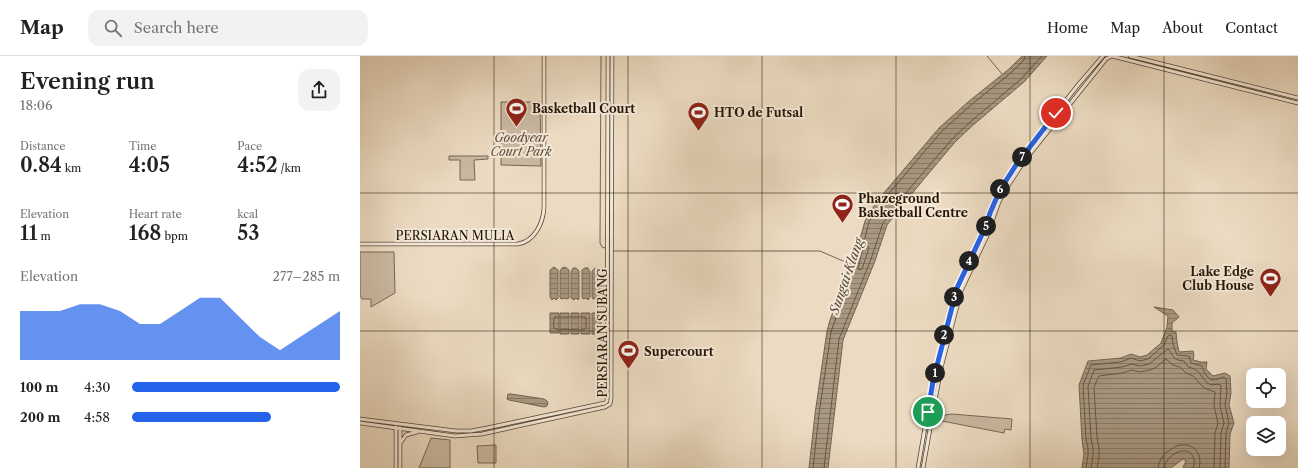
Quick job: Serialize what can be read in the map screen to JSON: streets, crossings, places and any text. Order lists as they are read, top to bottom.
{
  "streets": {
    "street": ["PERSIARAN MULIA", "PERSIARAN SUBANG"]
  },
  "water": ["Sungai Klang"],
  "parks": ["Goodyear Court Park"],
  "places": {
    "sports": [
      "Basketball Court",
      "HTO de Futsal",
      "Phazeground Basketball Centre",
      "Lake Edge Club House",
      "Supercourt"
    ]
  },
  "page": {
    "header": "Map",
    "search": "Search here",
    "nav": [
      "Home",
      "Map",
      "About",
      "Contact"
    ],
    "heading": ["Evening run", "18:06"],
    "stats": [
      ["Distance", "0.84 km"],
      ["Time", "4:05"],
      ["Pace", "4:52 /km"],
      ["Elevation", "11 m"],
      ["Heart rate", "168 bpm"],
      ["kcal", "53"]
    ],
    "pins": [
      "7",
      "6",
      "5",
      "4",
      "3",
      "2",
      "1"
    ],
    "chart": ["Elevation", "277–285 m"],
    "list": [
      {
        "name": "100 m",
        "note": "4:30"
      },
      {
        "name": "200 m",
        "note": "4:58"
      }
    ]
  }
}
